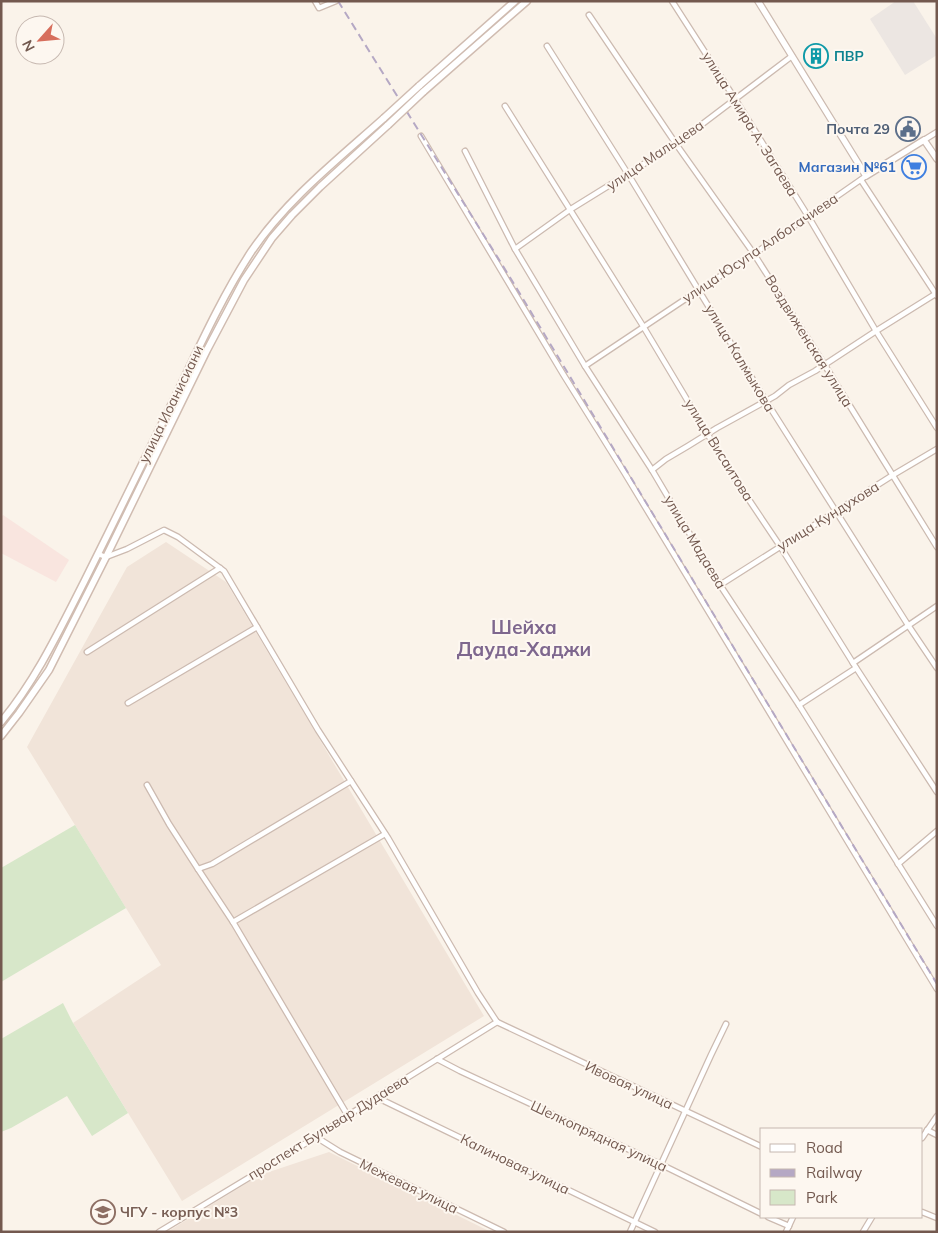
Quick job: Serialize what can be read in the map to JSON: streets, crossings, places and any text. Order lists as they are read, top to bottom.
{
  "streets": {
    "main road": ["улица Иоанисиани"],
    "street": [
      "улица Амира А. Загаева",
      "улица Мальцева",
      "улица Юсупа Албогачиева",
      "Воздвиженская улица",
      "улица Калмыкова",
      "улица Висаитова",
      "улица Кундухова",
      "улица Мадаева",
      "Ивовая улица",
      "проспект Бульвар Дудаева",
      "Шелкопрядная улица",
      "Калиновая улица",
      "Межевая улица"
    ]
  },
  "crossings": [
    ["улица Амира А. Загаева", "улица Мальцева"],
    ["улица Амира А. Загаева", "улица Юсупа Албогачиева"],
    ["улица Мальцева", "Воздвиженская улица"],
    ["улица Мальцева", "улица Калмыкова"],
    ["улица Мальцева", "улица Висаитова"],
    ["улица Мальцева", "улица Мадаева"],
    ["улица Юсупа Албогачиева", "Воздвиженская улица"],
    ["улица Юсупа Албогачиева", "улица Калмыкова"],
    ["улица Юсупа Албогачиева", "улица Висаитова"],
    ["улица Юсупа Албогачиева", "улица Мадаева"],
    ["Воздвиженская улица", "улица Кундухова"],
    ["улица Калмыкова", "улица Кундухова"],
    ["улица Висаитова", "улица Кундухова"],
    ["улица Кундухова", "улица Мадаева"],
    ["Ивовая улица", "проспект Бульвар Дудаева"],
    ["проспект Бульвар Дудаева", "Шелкопрядная улица"],
    ["проспект Бульвар Дудаева", "Калиновая улица"],
    ["проспект Бульвар Дудаева", "Межевая улица"]
  ],
  "districts": ["Шейха Дауда-Хаджи"],
  "places": {
    "building": ["ПВР"],
    "public building": ["Почта 29"],
    "supermarket": ["Магазин №61"],
    "school or university": ["ЧГУ - корпус №3"]
  },
  "legend": ["Road", "Railway", "Park"],
  "north": "bottom left"
}
